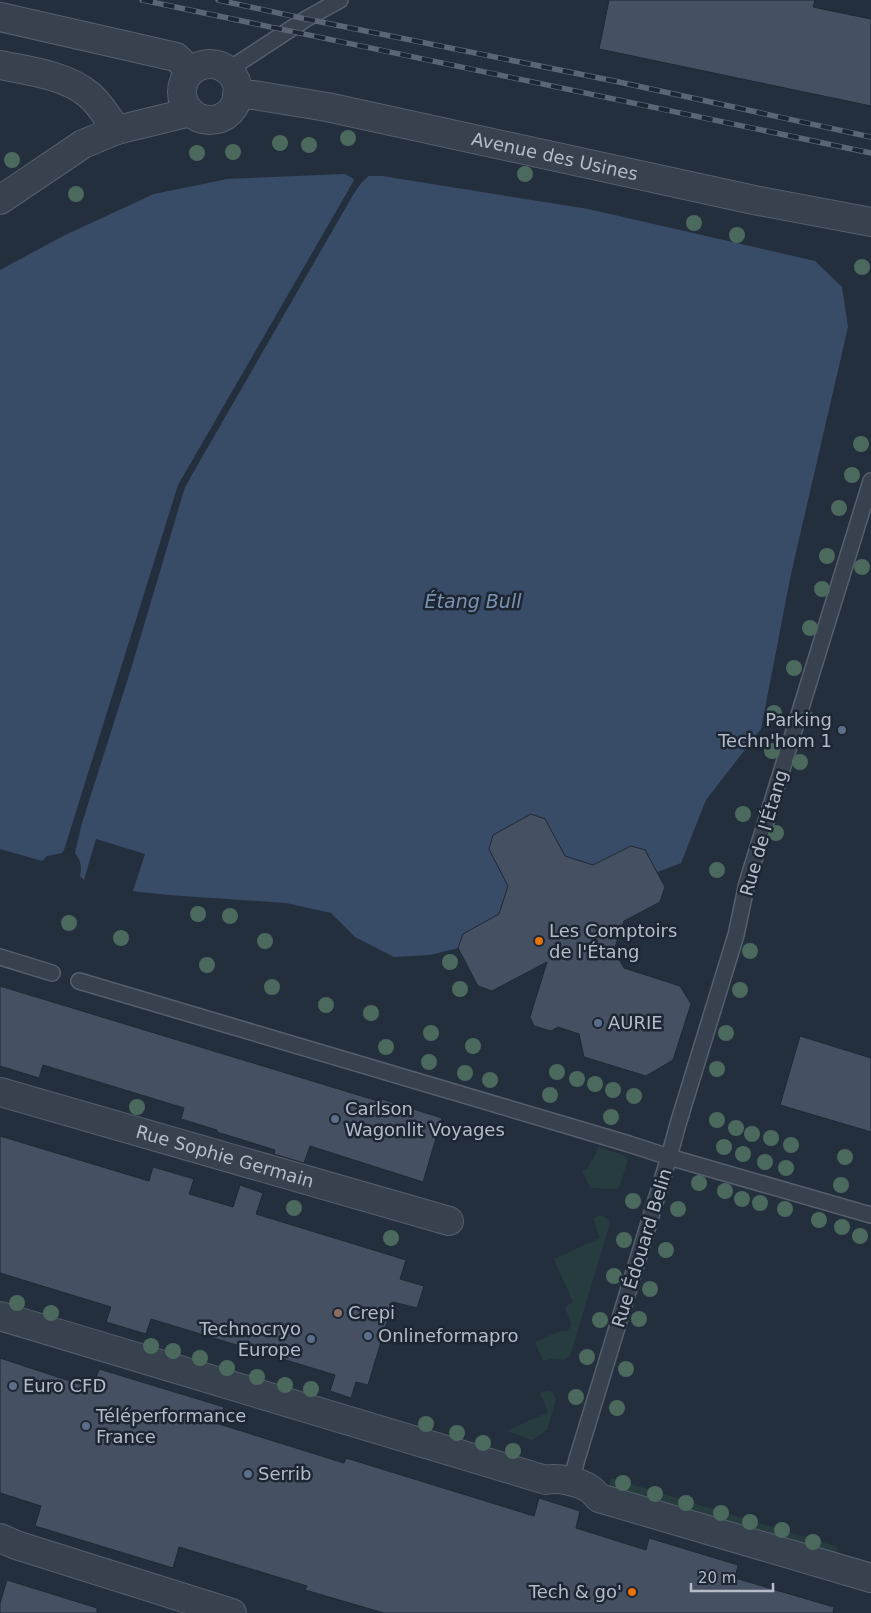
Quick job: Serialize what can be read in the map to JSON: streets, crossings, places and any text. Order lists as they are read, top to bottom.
{
  "streets": {
    "street": ["Avenue des Usines", "Rue Sophie Germain"],
    "lane": ["Rue de l'Étang", "Rue Édouard Belin"]
  },
  "crossings": [
    ["Rue de l'Étang", "Rue Édouard Belin"]
  ],
  "water": ["Étang Bull"],
  "places": [
    "Parking Techn'hom 1",
    "Les Comptoirs de l'Étang",
    "AURIE",
    "Carlson Wagonlit Voyages",
    "Crepi",
    "Onlineformapro",
    "Technocryo Europe",
    "Euro CFD",
    "Téléperformance France",
    "Serrib",
    "Tech & go'"
  ],
  "scale_bar": "20 m"
}
